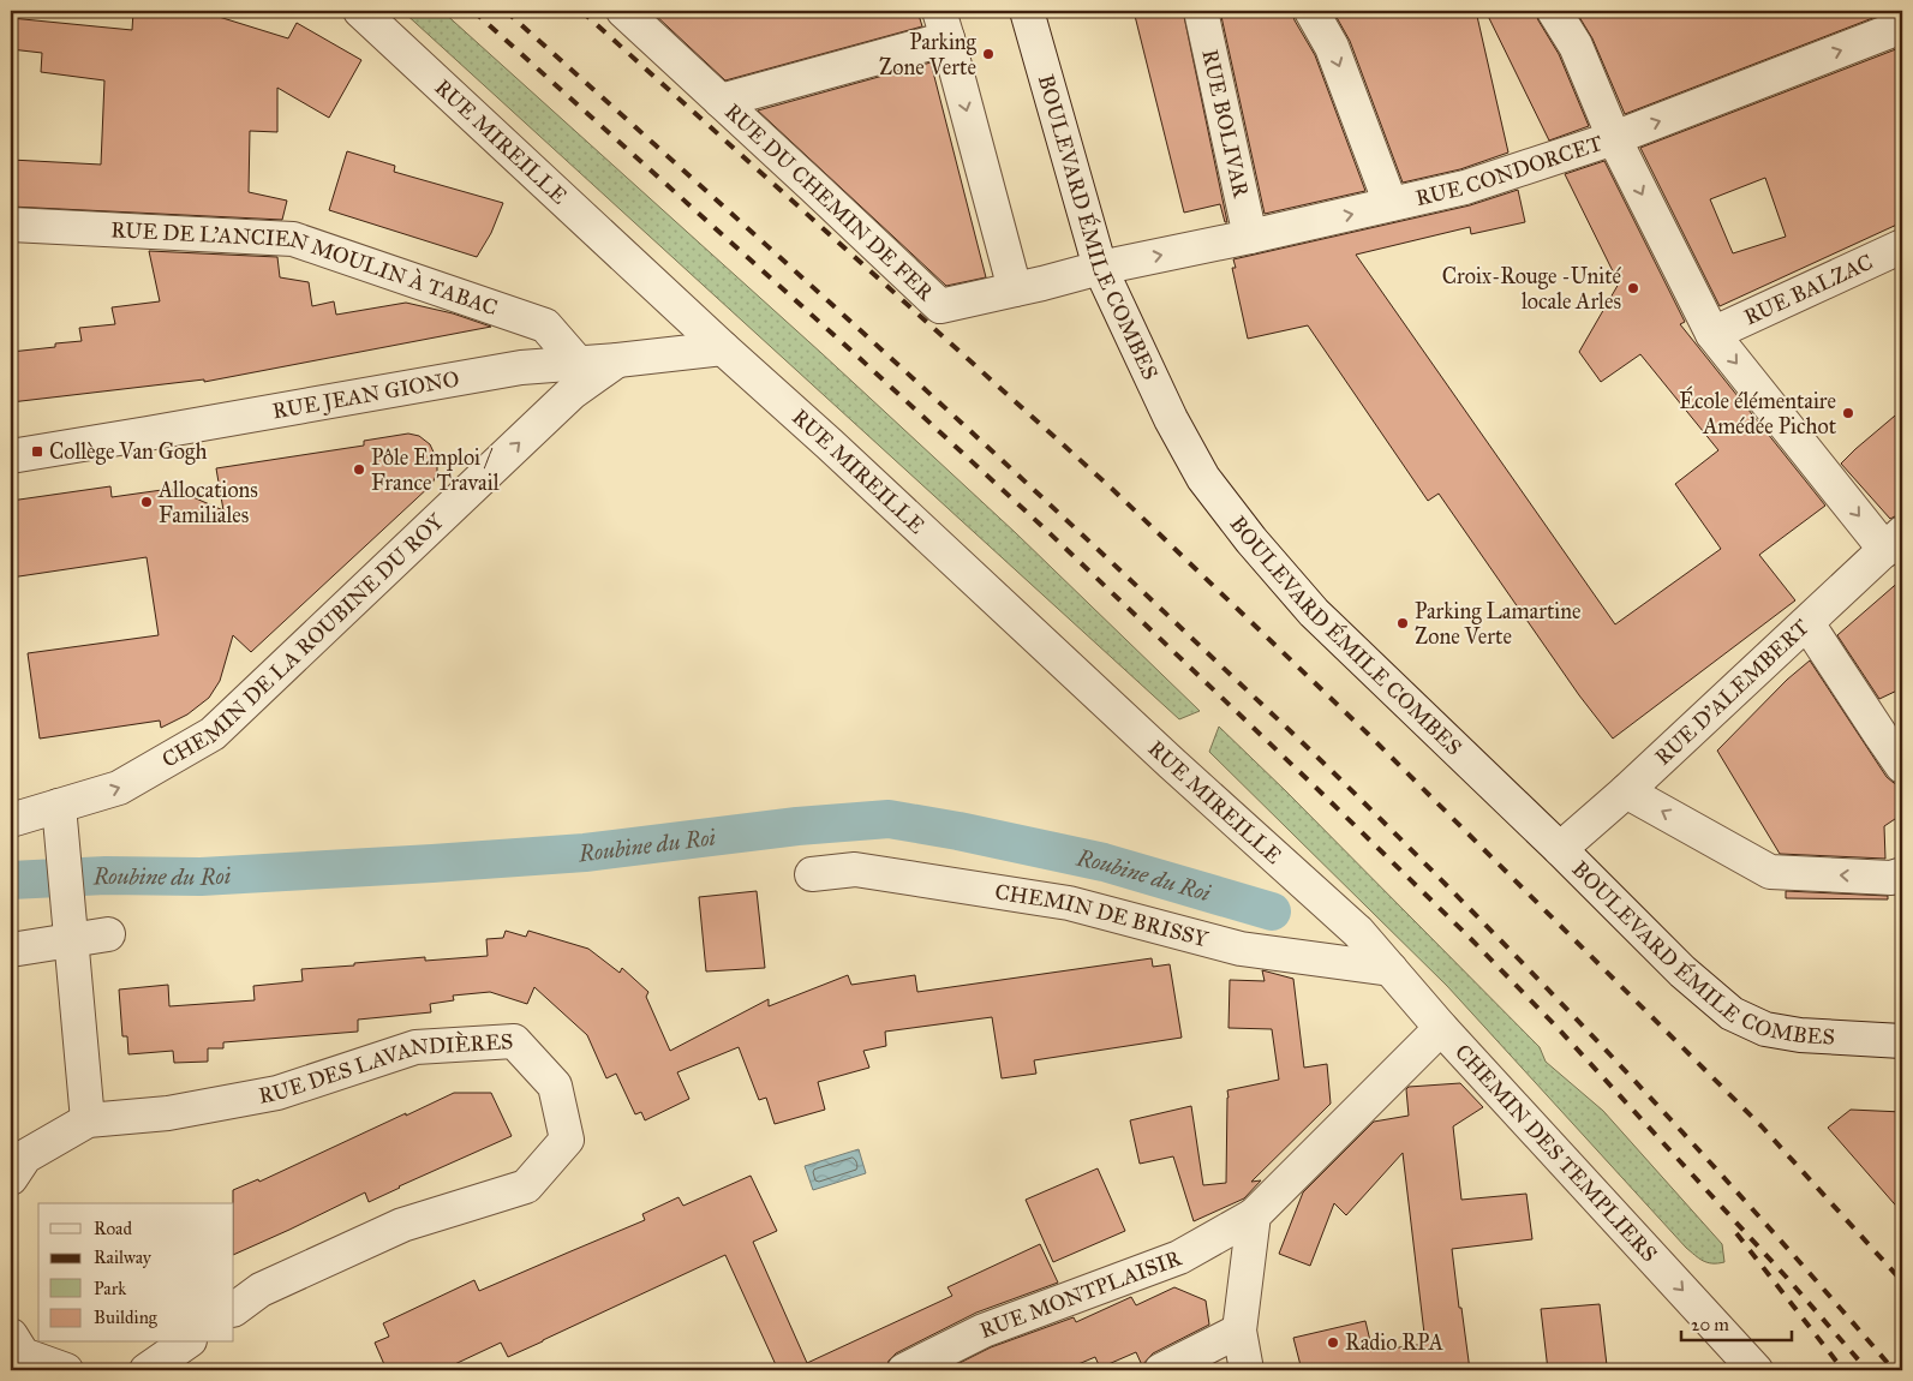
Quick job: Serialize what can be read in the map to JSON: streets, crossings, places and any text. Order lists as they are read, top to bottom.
{
  "streets": {
    "street": [
      "RUE BOLIVAR",
      "RUE MIREILLE",
      "RUE CONDORCET",
      "RUE DU CHEMIN DE FER",
      "BOULEVARD ÉMILE COMBES",
      "RUE DE L'ANCIEN MOULIN À TABAC",
      "RUE BALZAC",
      "RUE JEAN GIONO",
      "CHEMIN DE LA ROUBINE DU ROY",
      "RUE D'ALEMBERT",
      "CHEMIN DE BRISSY",
      "RUE DES LAVANDIÈRES",
      "CHEMIN DES TEMPLIERS",
      "RUE MONTPLAISIR"
    ]
  },
  "crossings": [
    ["RUE BOLIVAR", "RUE CONDORCET"],
    ["RUE MIREILLE", "RUE JEAN GIONO"],
    ["RUE MIREILLE", "CHEMIN DES TEMPLIERS"],
    ["RUE CONDORCET", "RUE DU CHEMIN DE FER"],
    ["RUE CONDORCET", "BOULEVARD ÉMILE COMBES"],
    ["RUE DU CHEMIN DE FER", "BOULEVARD ÉMILE COMBES"],
    ["BOULEVARD ÉMILE COMBES", "RUE D'ALEMBERT"],
    ["RUE DE L'ANCIEN MOULIN À TABAC", "RUE JEAN GIONO"],
    ["RUE JEAN GIONO", "CHEMIN DE LA ROUBINE DU ROY"],
    ["CHEMIN DE BRISSY", "CHEMIN DES TEMPLIERS"],
    ["CHEMIN DES TEMPLIERS", "RUE MONTPLAISIR"]
  ],
  "one_way": ["RUE CONDORCET", "CHEMIN DE LA ROUBINE DU ROY", "CHEMIN DES TEMPLIERS"],
  "water": ["Roubine du Roi"],
  "places": {
    "other": [
      "Parking Zone Verte",
      "Croix-Rouge -Unité locale Arles",
      "École élémentaire Amédée Pichot",
      "Pôle Emploi / France Travail",
      "Allocations Familiales",
      "Parking Lamartine Zone Verte",
      "Radio RPA"
    ],
    "transit": ["Collège Van Gogh"]
  },
  "legend": [
    "Road",
    "Railway",
    "Park",
    "Building"
  ],
  "scale_bar": "20 m"
}
